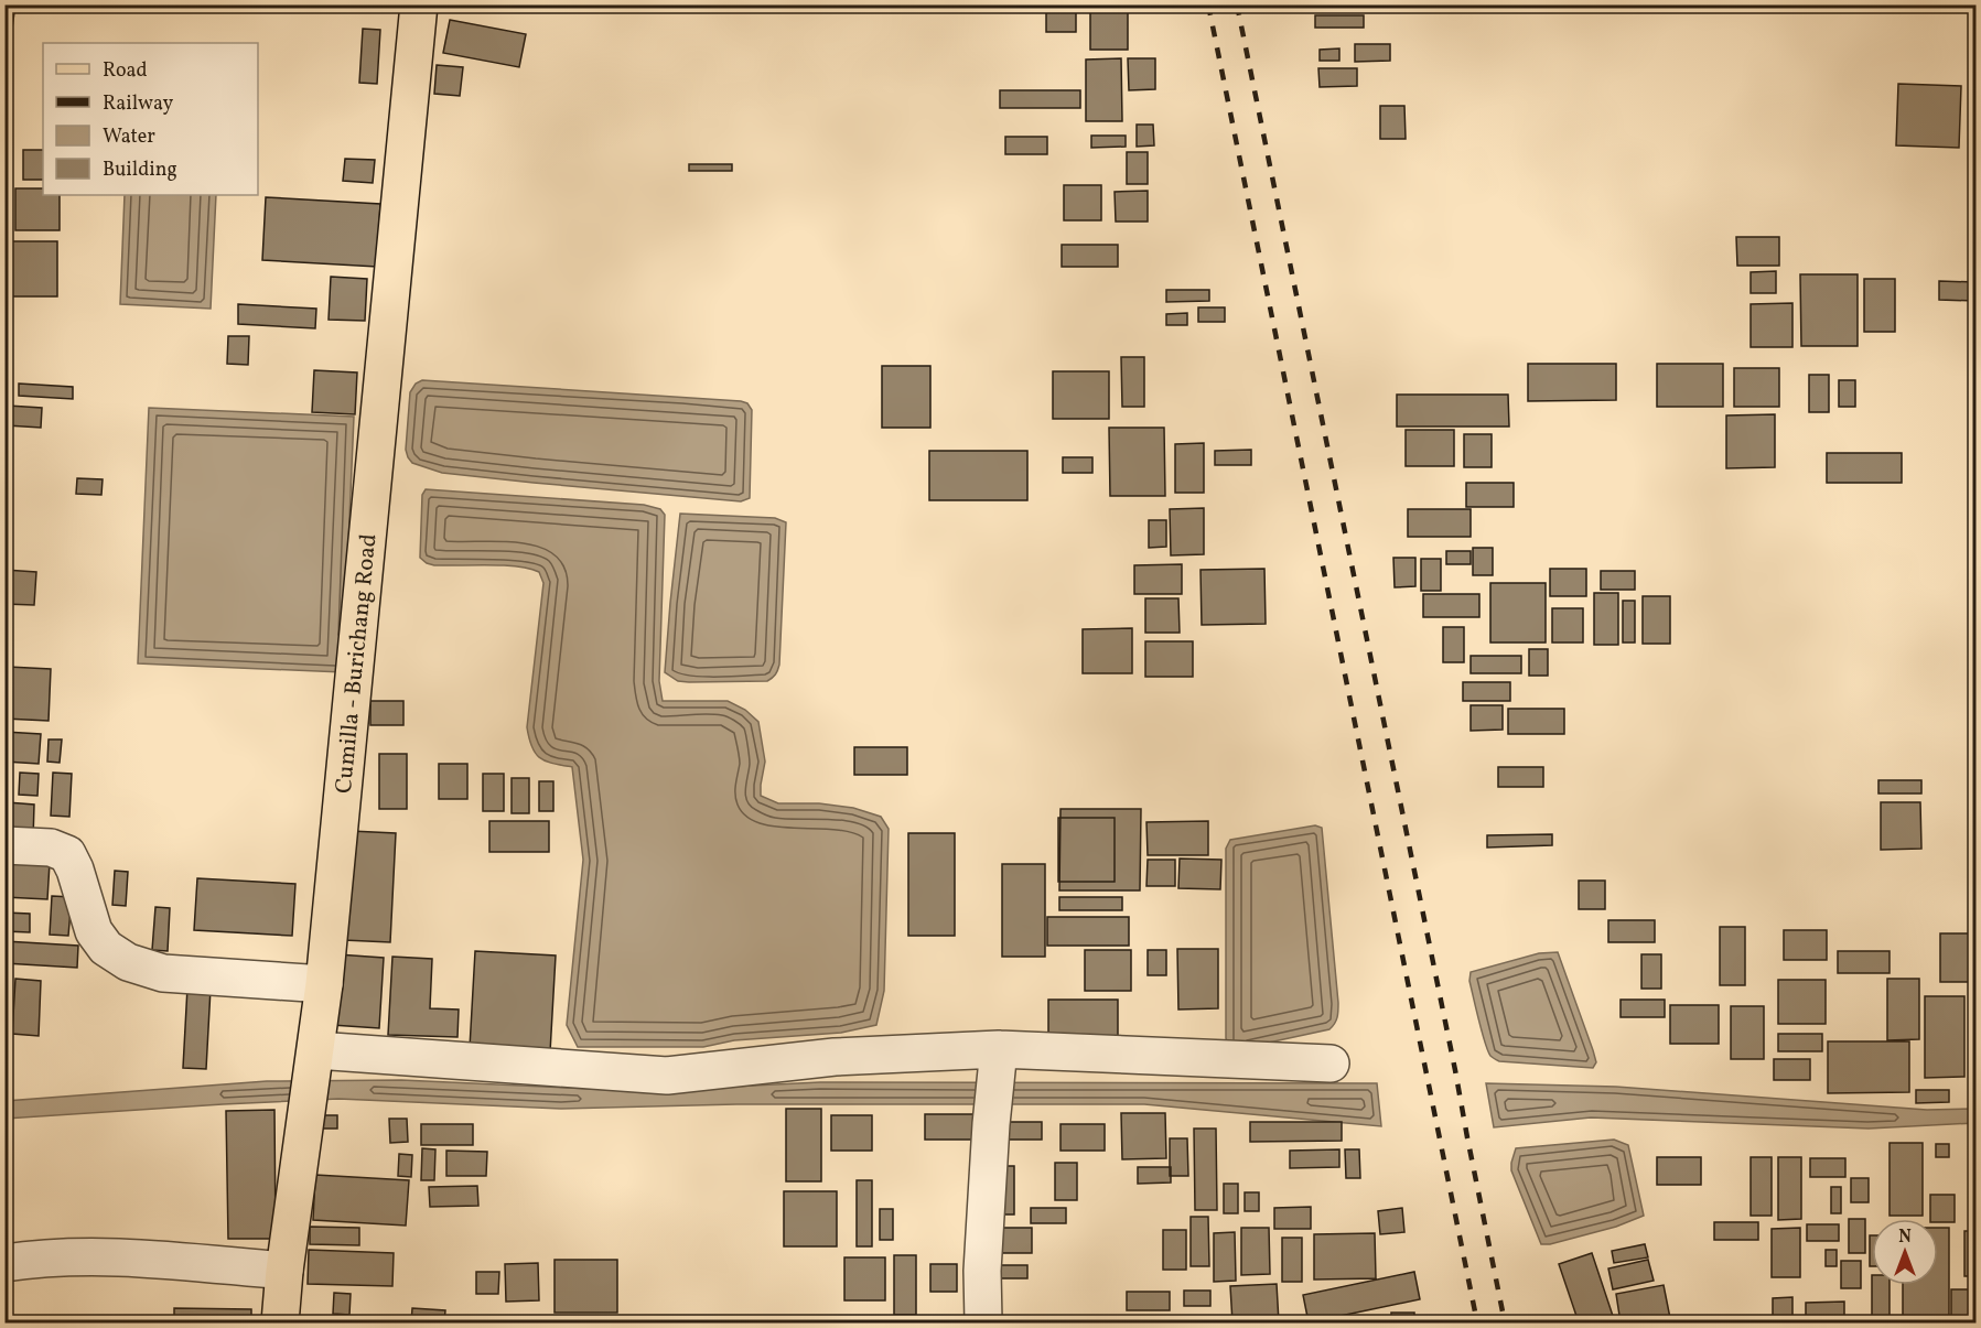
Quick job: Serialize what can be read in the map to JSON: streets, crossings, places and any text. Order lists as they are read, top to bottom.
{
  "streets": {
    "main road": ["Cumilla - Burichang Road"]
  },
  "legend": [
    "Road",
    "Railway",
    "Water",
    "Building"
  ],
  "north": "top"
}
